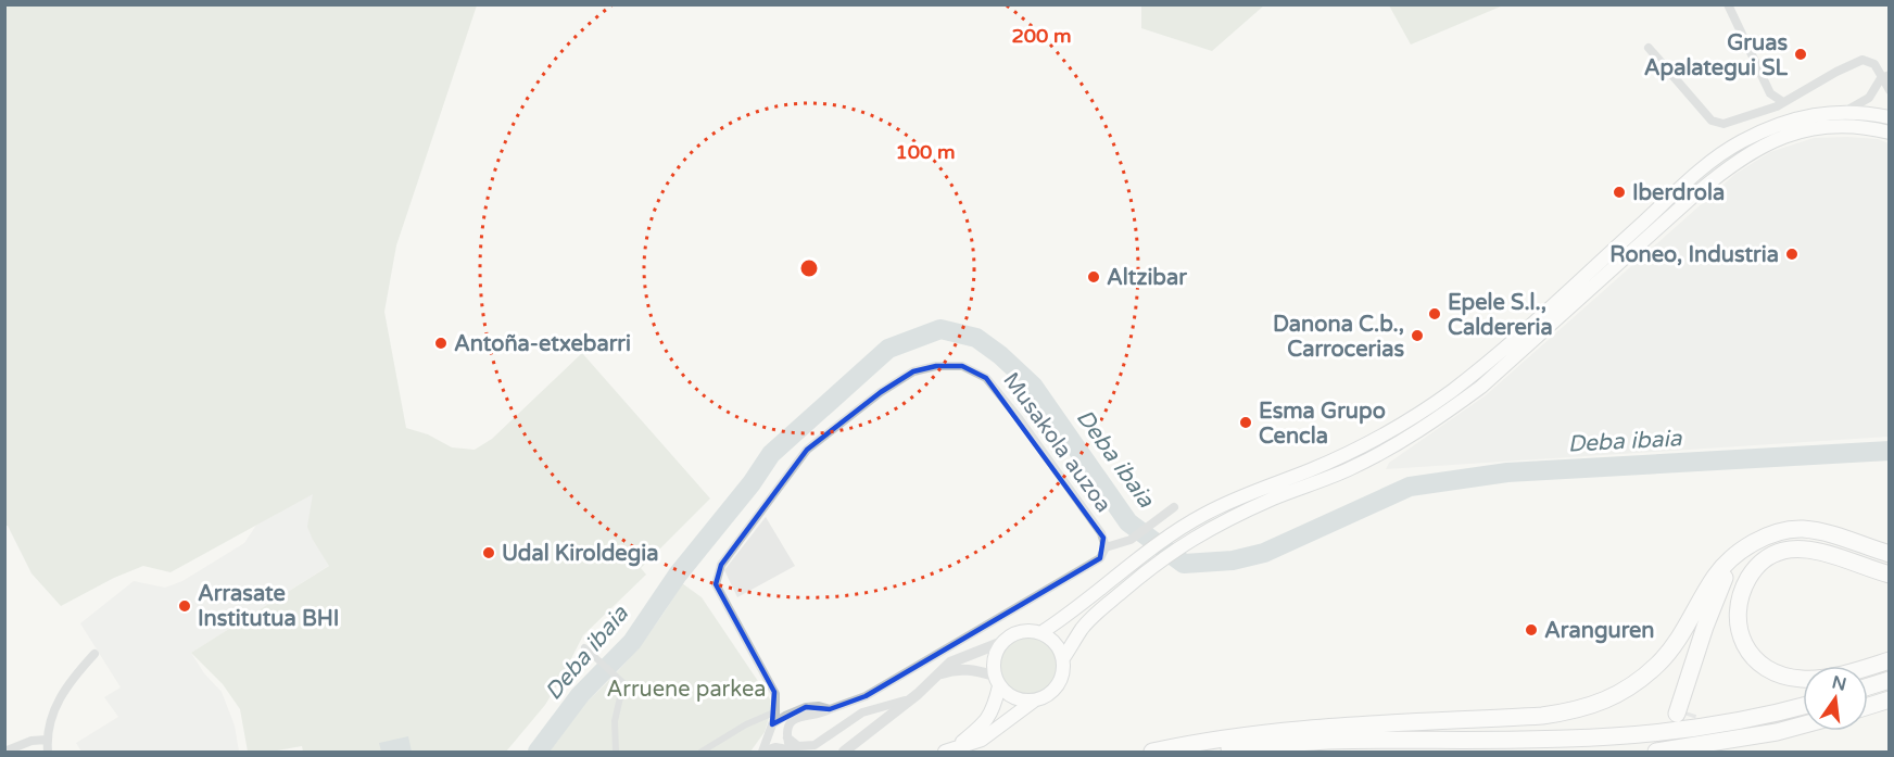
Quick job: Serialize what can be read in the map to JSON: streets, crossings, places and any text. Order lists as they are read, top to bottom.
{
  "streets": {
    "street": ["Musakola auzoa"]
  },
  "water": ["Deba ibaia"],
  "parks": ["Arruene parkea"],
  "places": [
    "Gruas Apalategui SL",
    "Iberdrola",
    "Roneo, Industria",
    "Altzibar",
    "Epele S.l., Caldereria",
    "Danona C.b., Carrocerias",
    "Antoña-etxebarri",
    "Esma Grupo Cencla",
    "Udal Kiroldegia",
    "Arrasate Institutua BHI",
    "Aranguren"
  ],
  "north": "top",
  "rings": ["200 m", "100 m"]
}
